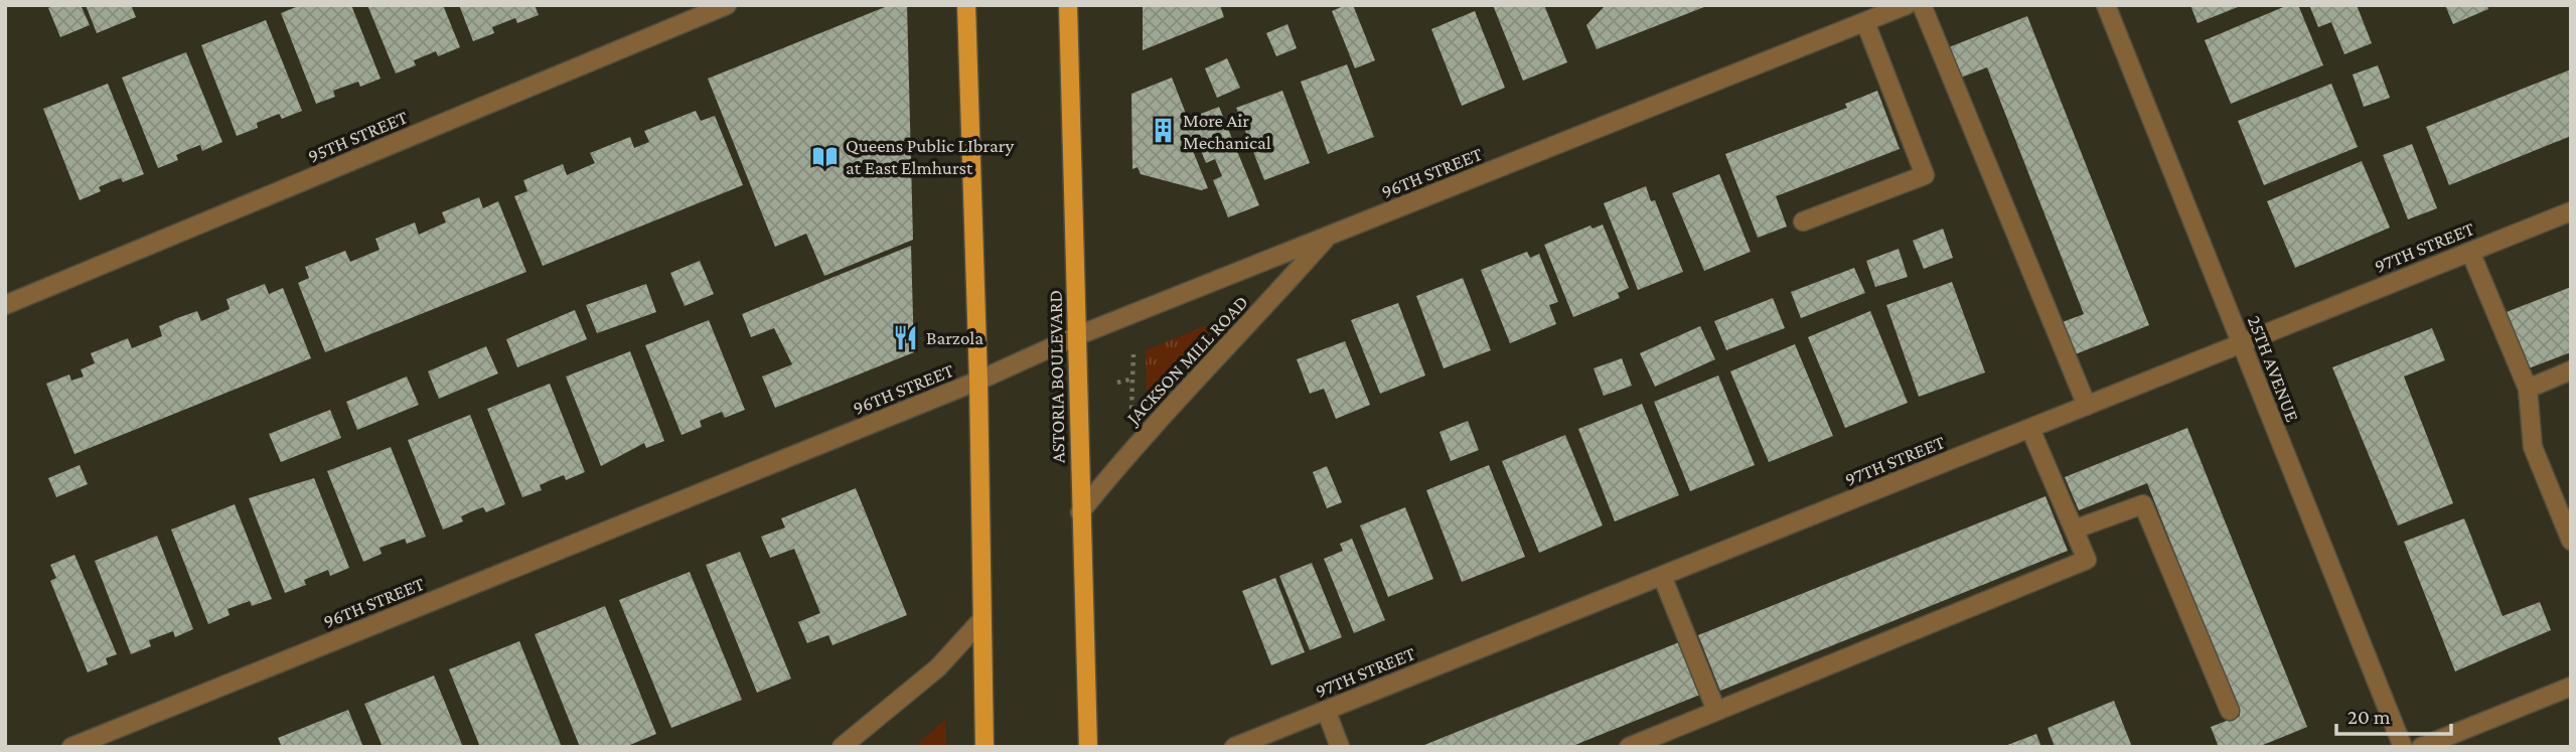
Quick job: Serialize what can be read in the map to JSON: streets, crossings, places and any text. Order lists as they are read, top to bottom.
{
  "streets": {
    "main road": ["ASTORIA BOULEVARD"],
    "street": [
      "95TH STREET",
      "96TH STREET",
      "97TH STREET",
      "JACKSON MILL ROAD",
      "25TH AVENUE"
    ]
  },
  "crossings": [
    ["96TH STREET", "JACKSON MILL ROAD"],
    ["96TH STREET", "ASTORIA BOULEVARD"],
    ["97TH STREET", "25TH AVENUE"],
    ["JACKSON MILL ROAD", "ASTORIA BOULEVARD"]
  ],
  "places": {
    "building": ["More Air Mechanical"],
    "library": ["Queens Public LIbrary at East Elmhurst"],
    "restaurant": ["Barzola"]
  },
  "scale_bar": "20 m"
}
